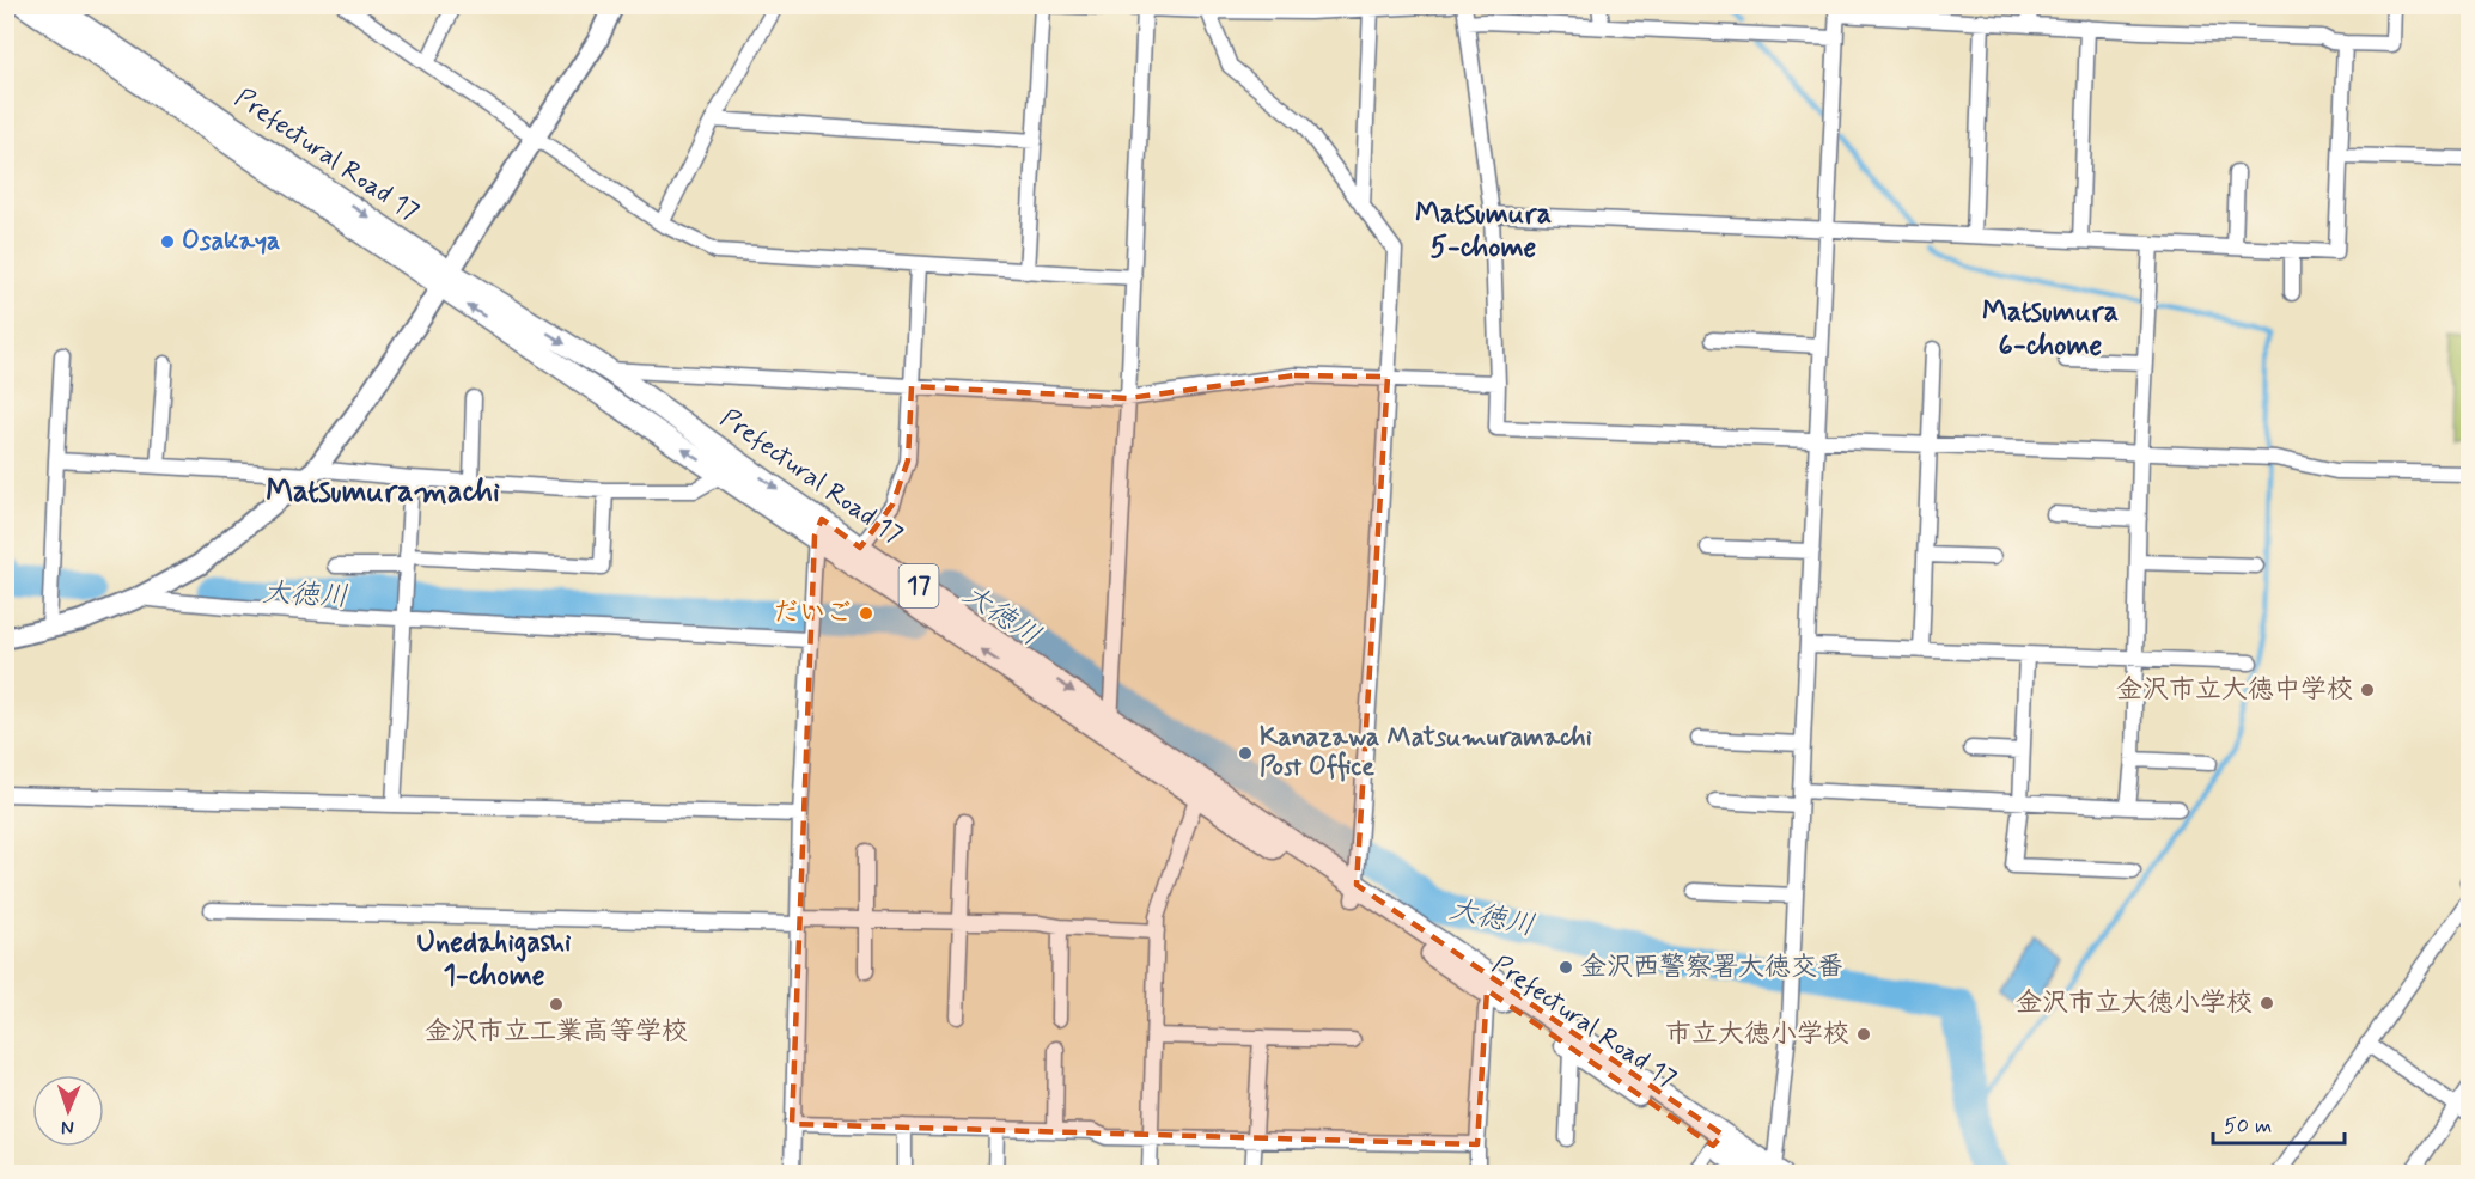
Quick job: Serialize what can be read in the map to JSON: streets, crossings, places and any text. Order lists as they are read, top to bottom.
{
  "streets": {
    "main road": ["Prefectural Road 17", "17"]
  },
  "districts": [
    "Matsumura 5-chome",
    "Matsumura 6-chome",
    "Matsumuramachi",
    "Unedahigashi 1-chome"
  ],
  "water": ["大徳川"],
  "places": [
    "Osakaya",
    "だいご",
    "金沢市立大徳中学校",
    "Kanazawa Matsumuramachi Post Office",
    "金沢西警察署大徳交番",
    "金沢市立大徳小学校",
    "金沢市立工業高等学校",
    "市立大徳小学校"
  ],
  "scale_bar": "50 m",
  "north": "bottom"
}
